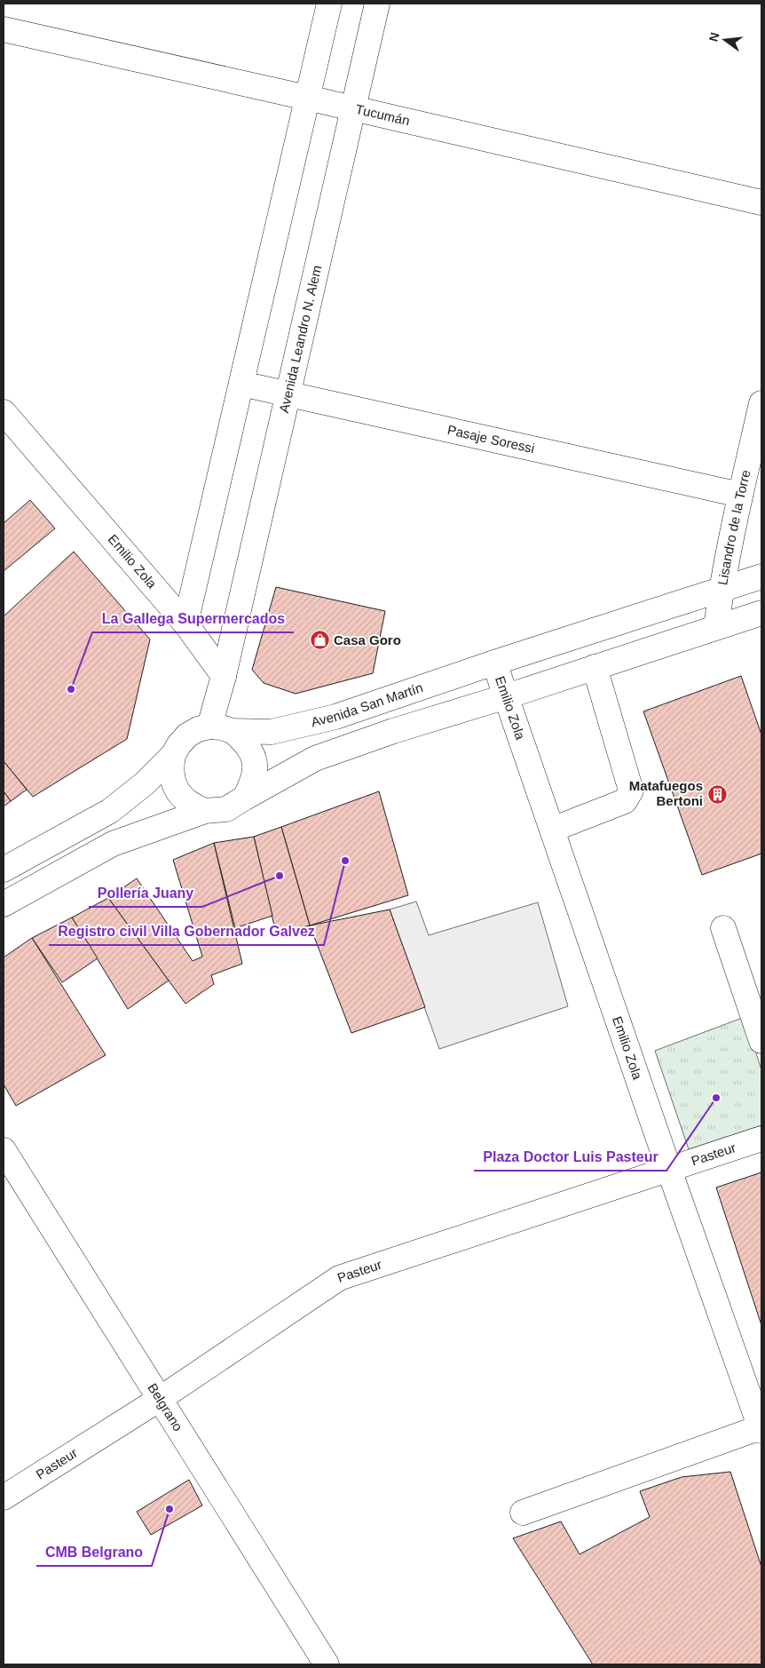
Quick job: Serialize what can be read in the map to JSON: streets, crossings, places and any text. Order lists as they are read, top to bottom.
{
  "streets": {
    "street": [
      "Tucumán",
      "Avenida Leandro N. Alem",
      "Pasaje Soressi",
      "Lisandro de la Torre",
      "Emilio Zola",
      "Avenida San Martín",
      "Pasteur",
      "Belgrano"
    ]
  },
  "crossings": [
    ["Tucumán", "Avenida Leandro N. Alem"],
    ["Avenida Leandro N. Alem", "Pasaje Soressi"],
    ["Avenida Leandro N. Alem", "Emilio Zola"],
    ["Pasaje Soressi", "Lisandro de la Torre"],
    ["Lisandro de la Torre", "Avenida San Martín"],
    ["Emilio Zola", "Avenida San Martín"],
    ["Emilio Zola", "Pasteur"],
    ["Pasteur", "Belgrano"]
  ],
  "places": {
    "shop": ["Casa Goro"],
    "other": [
      "La Gallega Supermercados",
      "Registro civil Villa Gobernador Galvez",
      "Pollería Juany",
      "Plaza Doctor Luis Pasteur",
      "CMB Belgrano"
    ],
    "building": ["Matafuegos Bertoni"]
  },
  "north": "left"
}
